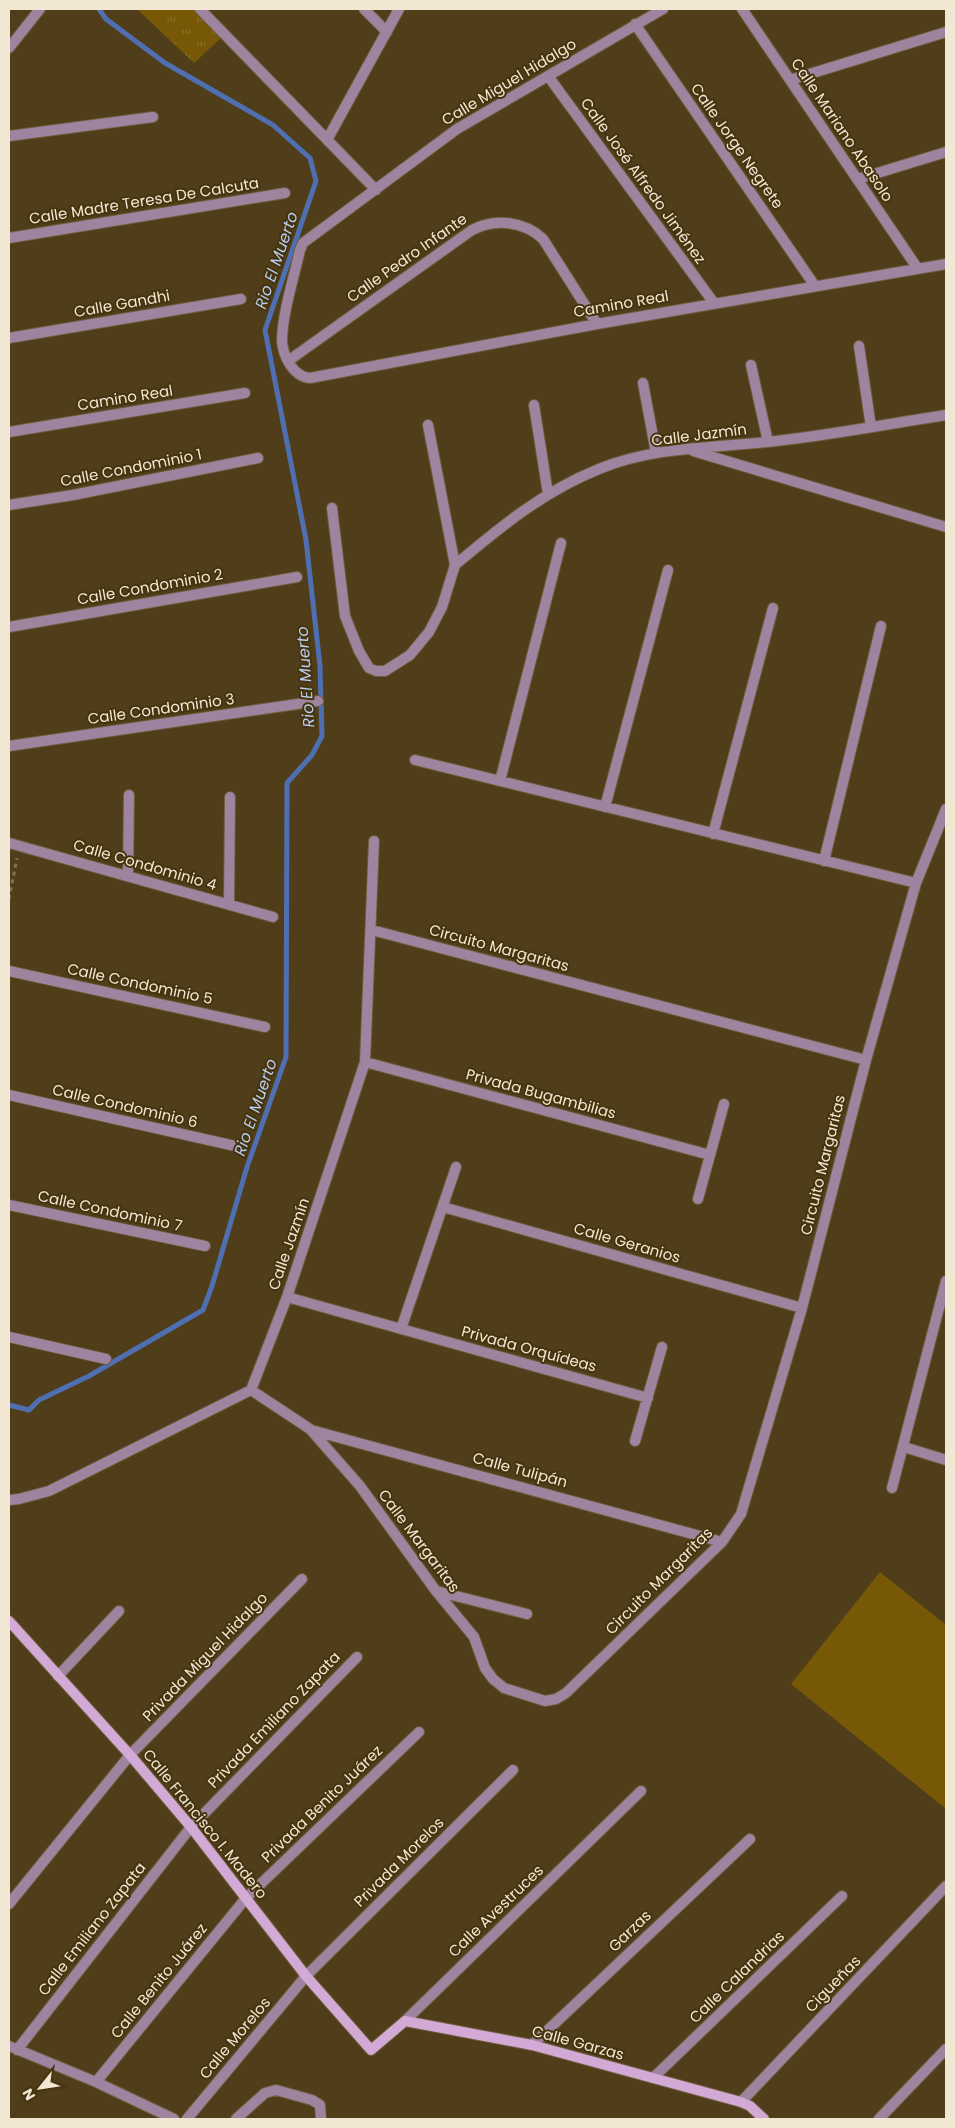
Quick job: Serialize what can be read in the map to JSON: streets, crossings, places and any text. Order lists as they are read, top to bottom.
{
  "streets": {
    "main road": ["Calle Francisco I. Madero", "Calle Avestruces", "Calle Garzas"],
    "street": [
      "Calle Miguel Hidalgo",
      "Calle Mariano Abasolo",
      "Calle Jorge Negrete",
      "Calle José Alfredo Jiménez",
      "Calle Madre Teresa De Calcuta",
      "Calle Pedro Infante",
      "Calle Gandhi",
      "Camino Real",
      "Calle Jazmín",
      "Calle Condominio 1",
      "Calle Condominio 2",
      "Calle Condominio 3",
      "Calle Condominio 4",
      "Circuito Margaritas",
      "Calle Condominio 5",
      "Privada Bugambilias",
      "Calle Condominio 6",
      "Calle Condominio 7",
      "Calle Geranios",
      "Privada Orquídeas",
      "Calle Tulipán",
      "Calle Margaritas",
      "Privada Miguel Hidalgo",
      "Privada Emiliano Zapata",
      "Privada Benito Juárez",
      "Privada Morelos",
      "Calle Emiliano Zapata",
      "Garzas",
      "Calle Calandrias",
      "Calle Benito Juárez",
      "Cigueñas",
      "Calle Morelos"
    ]
  },
  "crossings": [
    ["Calle Miguel Hidalgo", "Calle Jorge Negrete"],
    ["Calle Miguel Hidalgo", "Calle José Alfredo Jiménez"],
    ["Calle Miguel Hidalgo", "Calle Pedro Infante"],
    ["Calle Miguel Hidalgo", "Camino Real"],
    ["Calle Mariano Abasolo", "Camino Real"],
    ["Calle Jorge Negrete", "Camino Real"],
    ["Calle José Alfredo Jiménez", "Camino Real"],
    ["Calle Pedro Infante", "Camino Real"],
    ["Calle Jazmín", "Circuito Margaritas"],
    ["Calle Jazmín", "Privada Bugambilias"],
    ["Calle Jazmín", "Privada Orquídeas"],
    ["Calle Jazmín", "Calle Margaritas"],
    ["Circuito Margaritas", "Calle Geranios"],
    ["Circuito Margaritas", "Calle Tulipán"],
    ["Circuito Margaritas", "Calle Margaritas"],
    ["Calle Tulipán", "Calle Margaritas"],
    ["Privada Miguel Hidalgo", "Calle Francisco I. Madero"],
    ["Privada Emiliano Zapata", "Calle Francisco I. Madero"],
    ["Privada Emiliano Zapata", "Calle Emiliano Zapata"],
    ["Privada Benito Juárez", "Calle Francisco I. Madero"],
    ["Privada Benito Juárez", "Calle Benito Juárez"],
    ["Calle Francisco I. Madero", "Privada Morelos"],
    ["Calle Francisco I. Madero", "Calle Avestruces"],
    ["Calle Francisco I. Madero", "Calle Emiliano Zapata"],
    ["Calle Francisco I. Madero", "Calle Benito Juárez"],
    ["Calle Francisco I. Madero", "Calle Morelos"],
    ["Privada Morelos", "Calle Morelos"],
    ["Calle Avestruces", "Calle Garzas"],
    ["Garzas", "Calle Garzas"],
    ["Calle Calandrias", "Calle Garzas"],
    ["Cigueñas", "Calle Garzas"]
  ],
  "water": ["Rio El Muerto"],
  "north": "bottom left"
}
